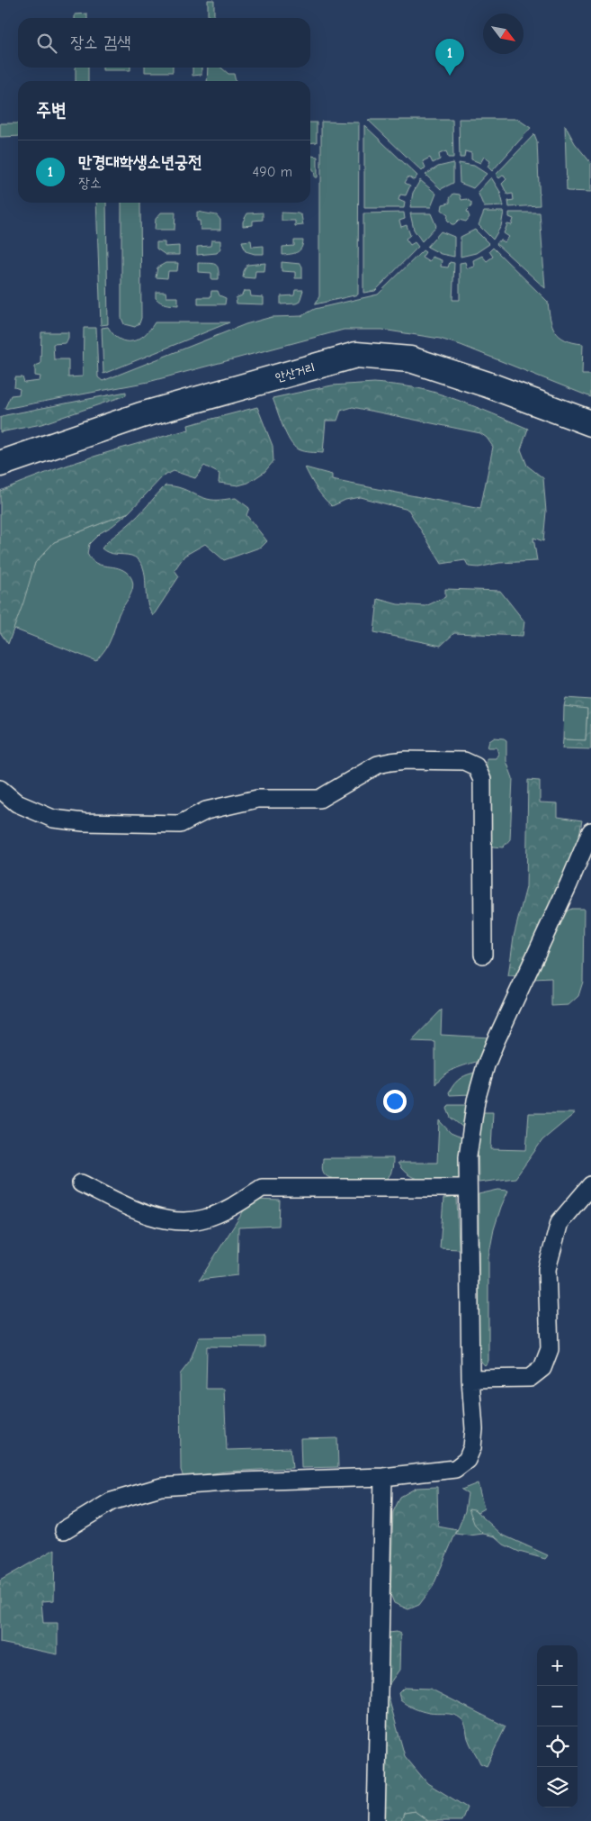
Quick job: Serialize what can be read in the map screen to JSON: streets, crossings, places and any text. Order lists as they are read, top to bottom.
{
  "streets": {
    "main road": ["안산거리"]
  },
  "north": "bottom right",
  "page": {
    "search": "장소 검색",
    "pins": "1",
    "heading": "주변",
    "list": [
      {
        "mark": "1",
        "name": "만경대학생소년궁전",
        "note": "장소",
        "value": "490 m"
      }
    ],
    "map_buttons": ["+", "−"]
  }
}
